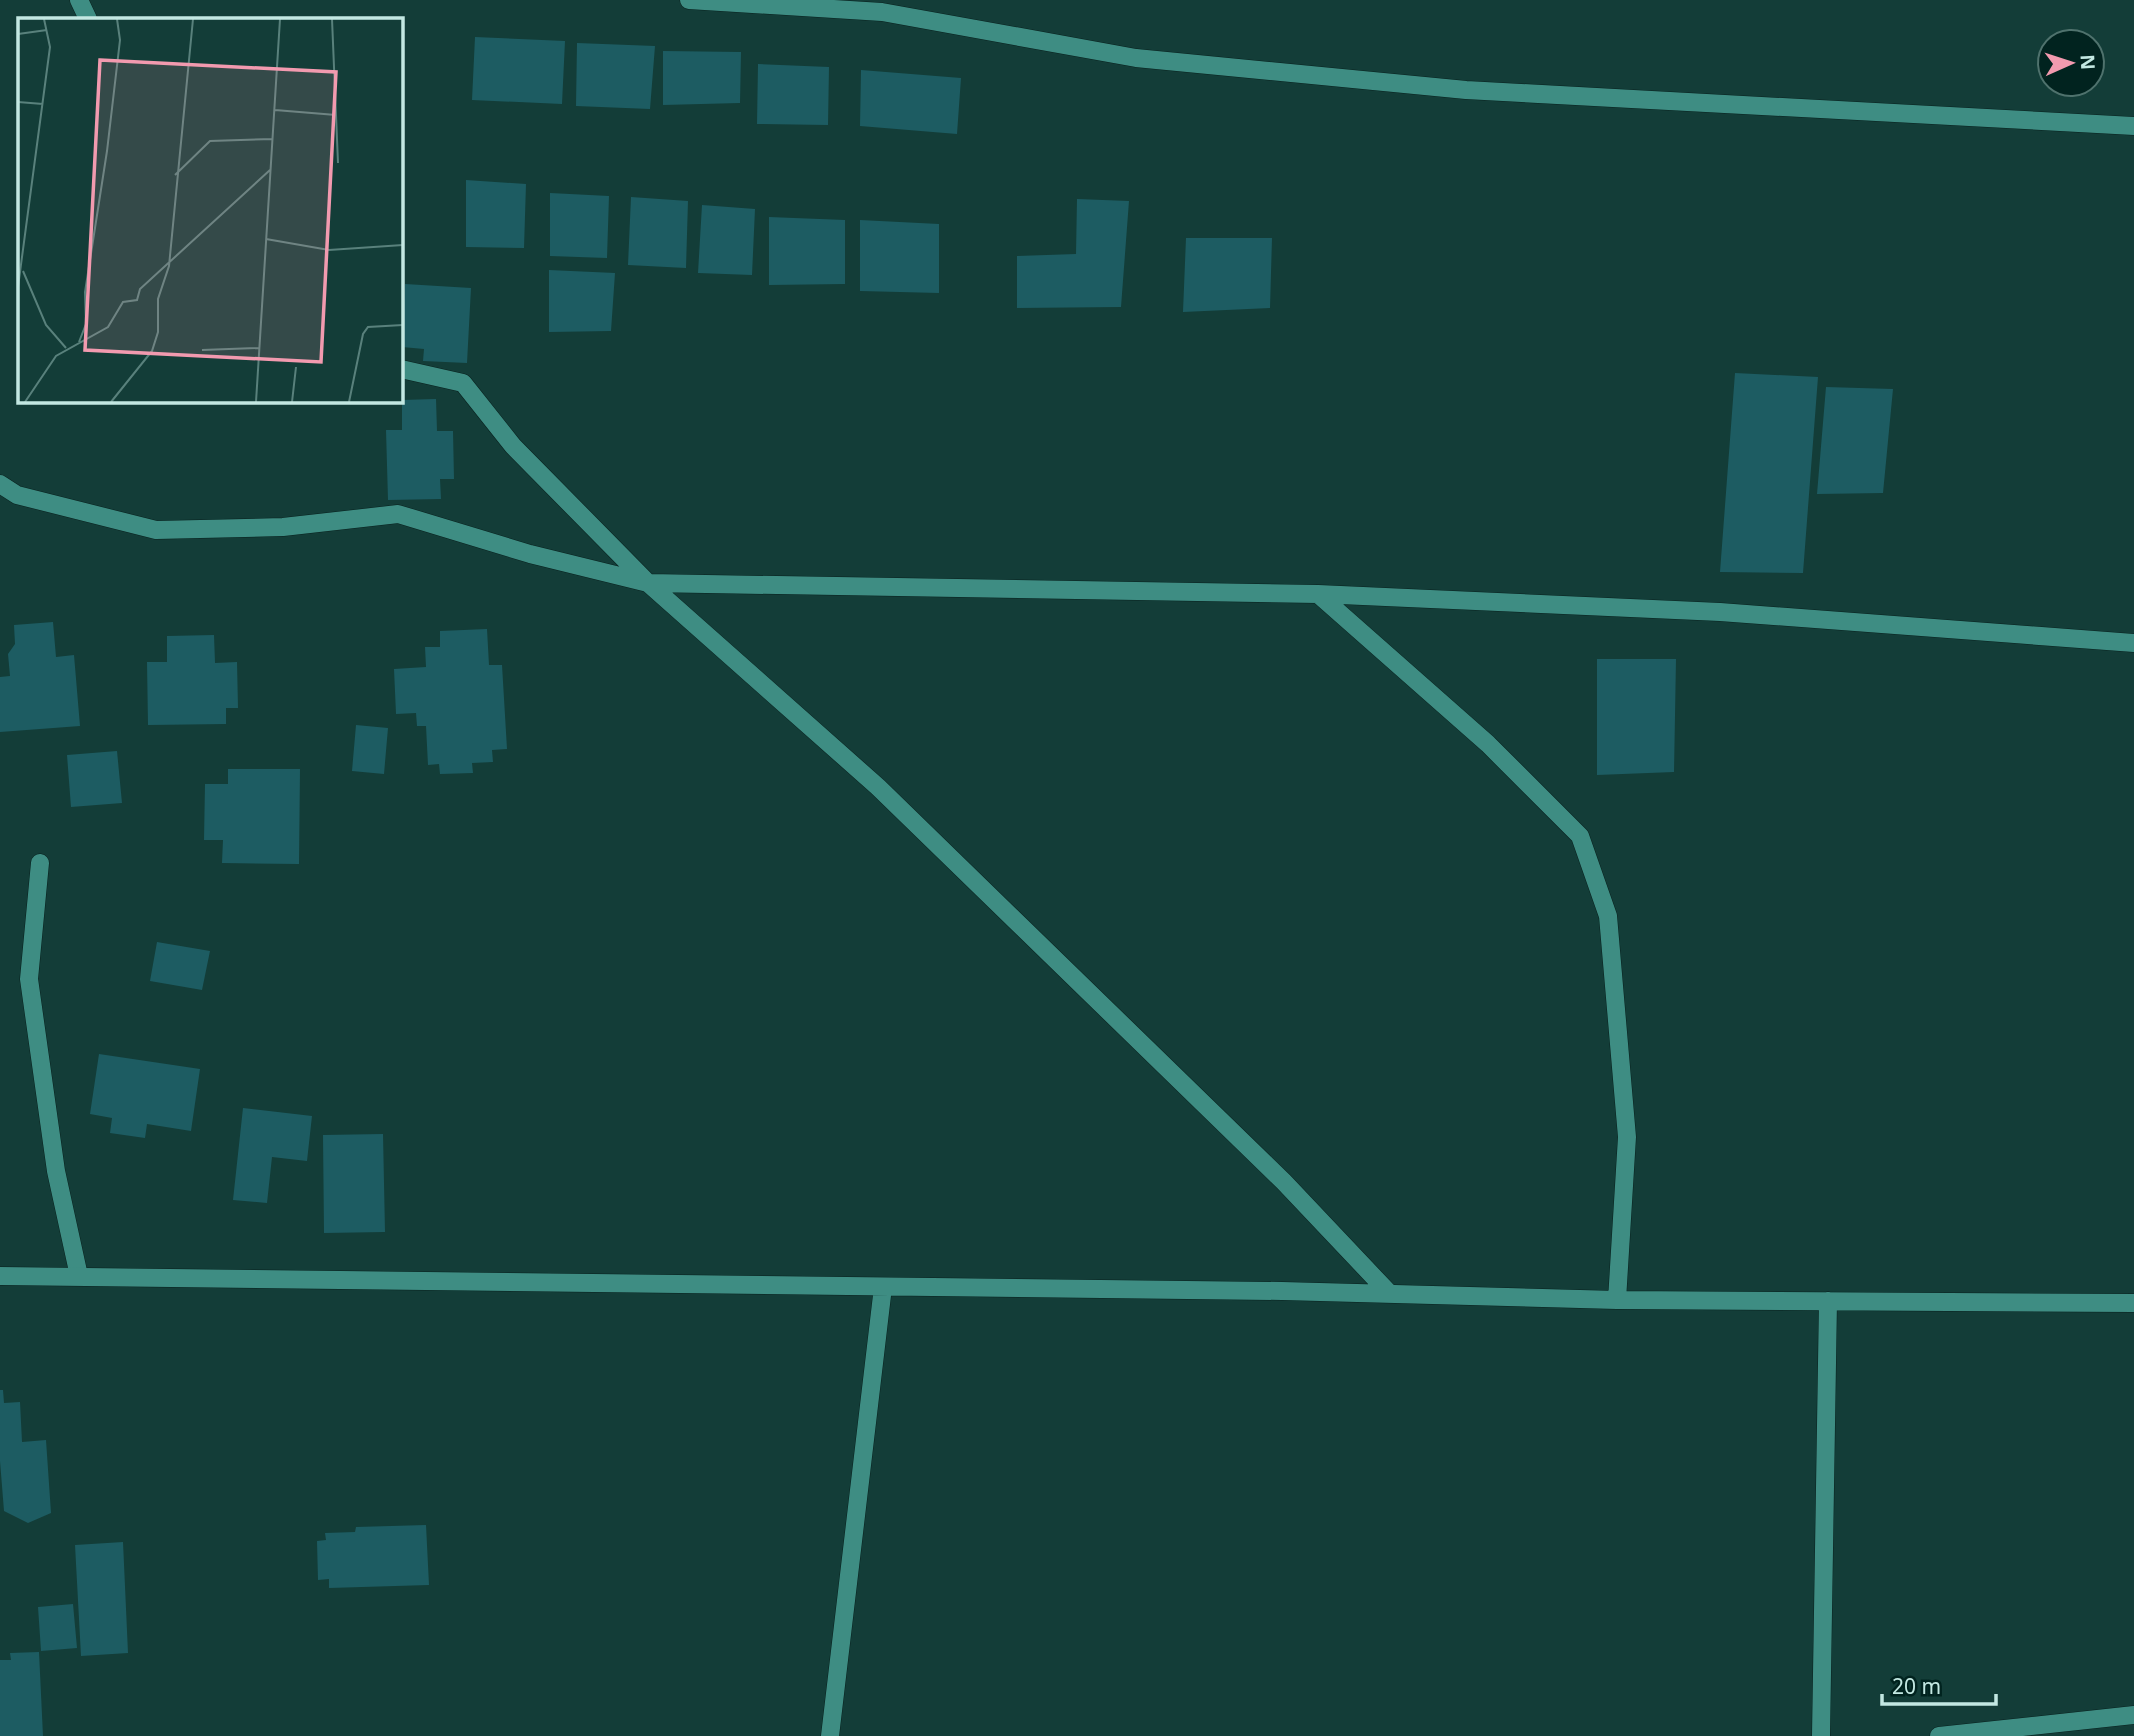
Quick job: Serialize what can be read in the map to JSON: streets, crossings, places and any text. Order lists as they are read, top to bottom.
{
  "scale_bar": "20 m",
  "north": "right"
}
